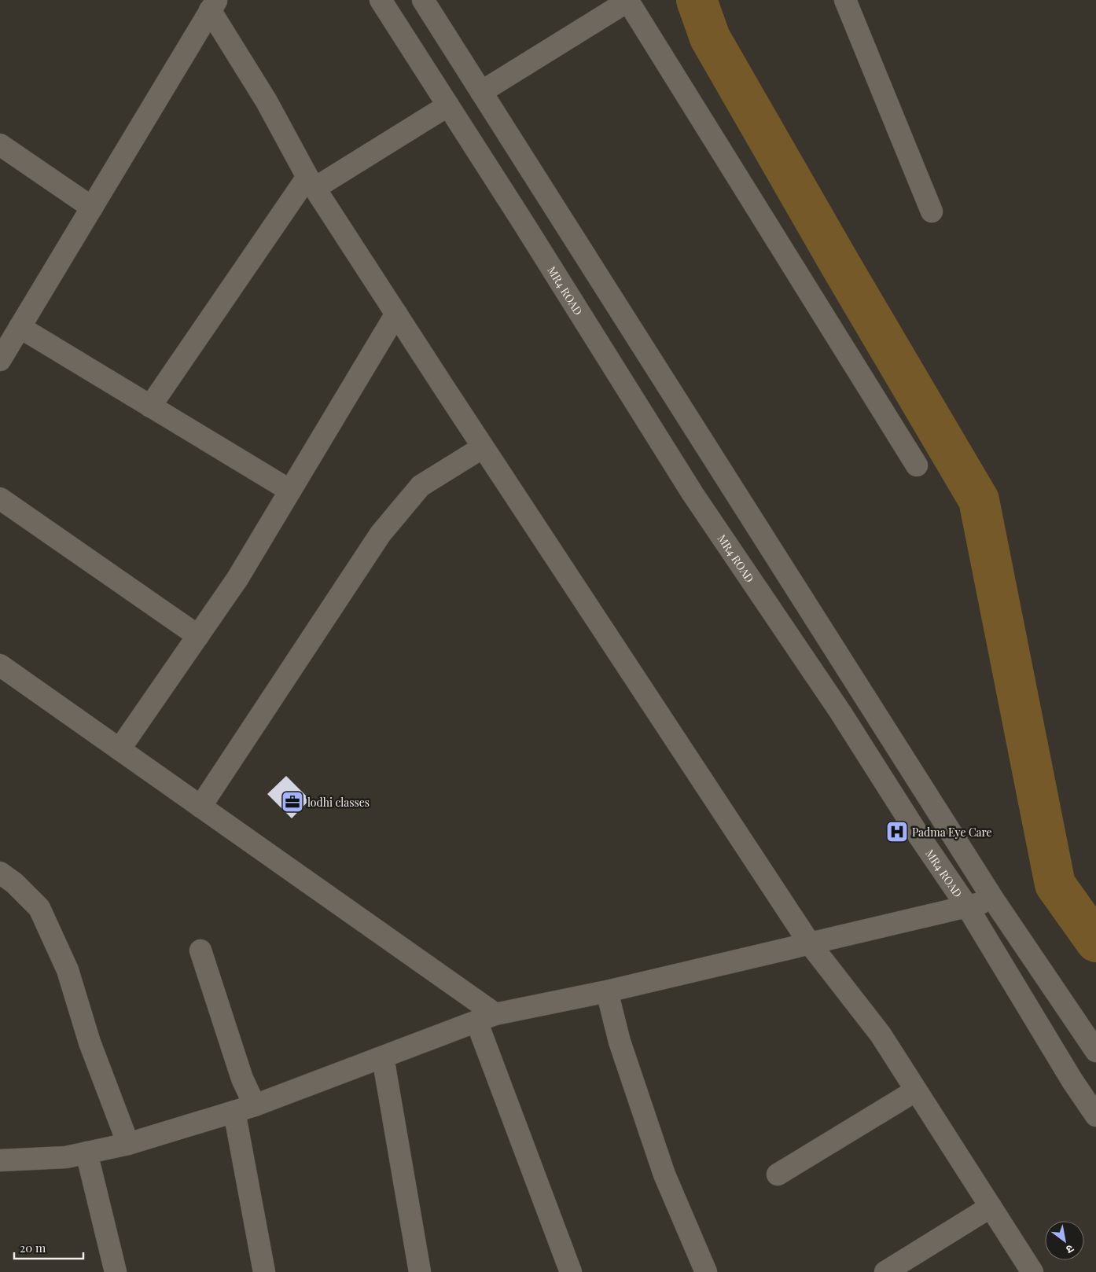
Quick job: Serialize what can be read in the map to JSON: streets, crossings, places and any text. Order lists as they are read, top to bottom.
{
  "streets": {
    "street": ["MR4 ROAD"]
  },
  "places": {
    "office": ["lodhi classes"],
    "hospital": ["Padma Eye Care"]
  },
  "scale_bar": "20 m",
  "north": "bottom right"
}
